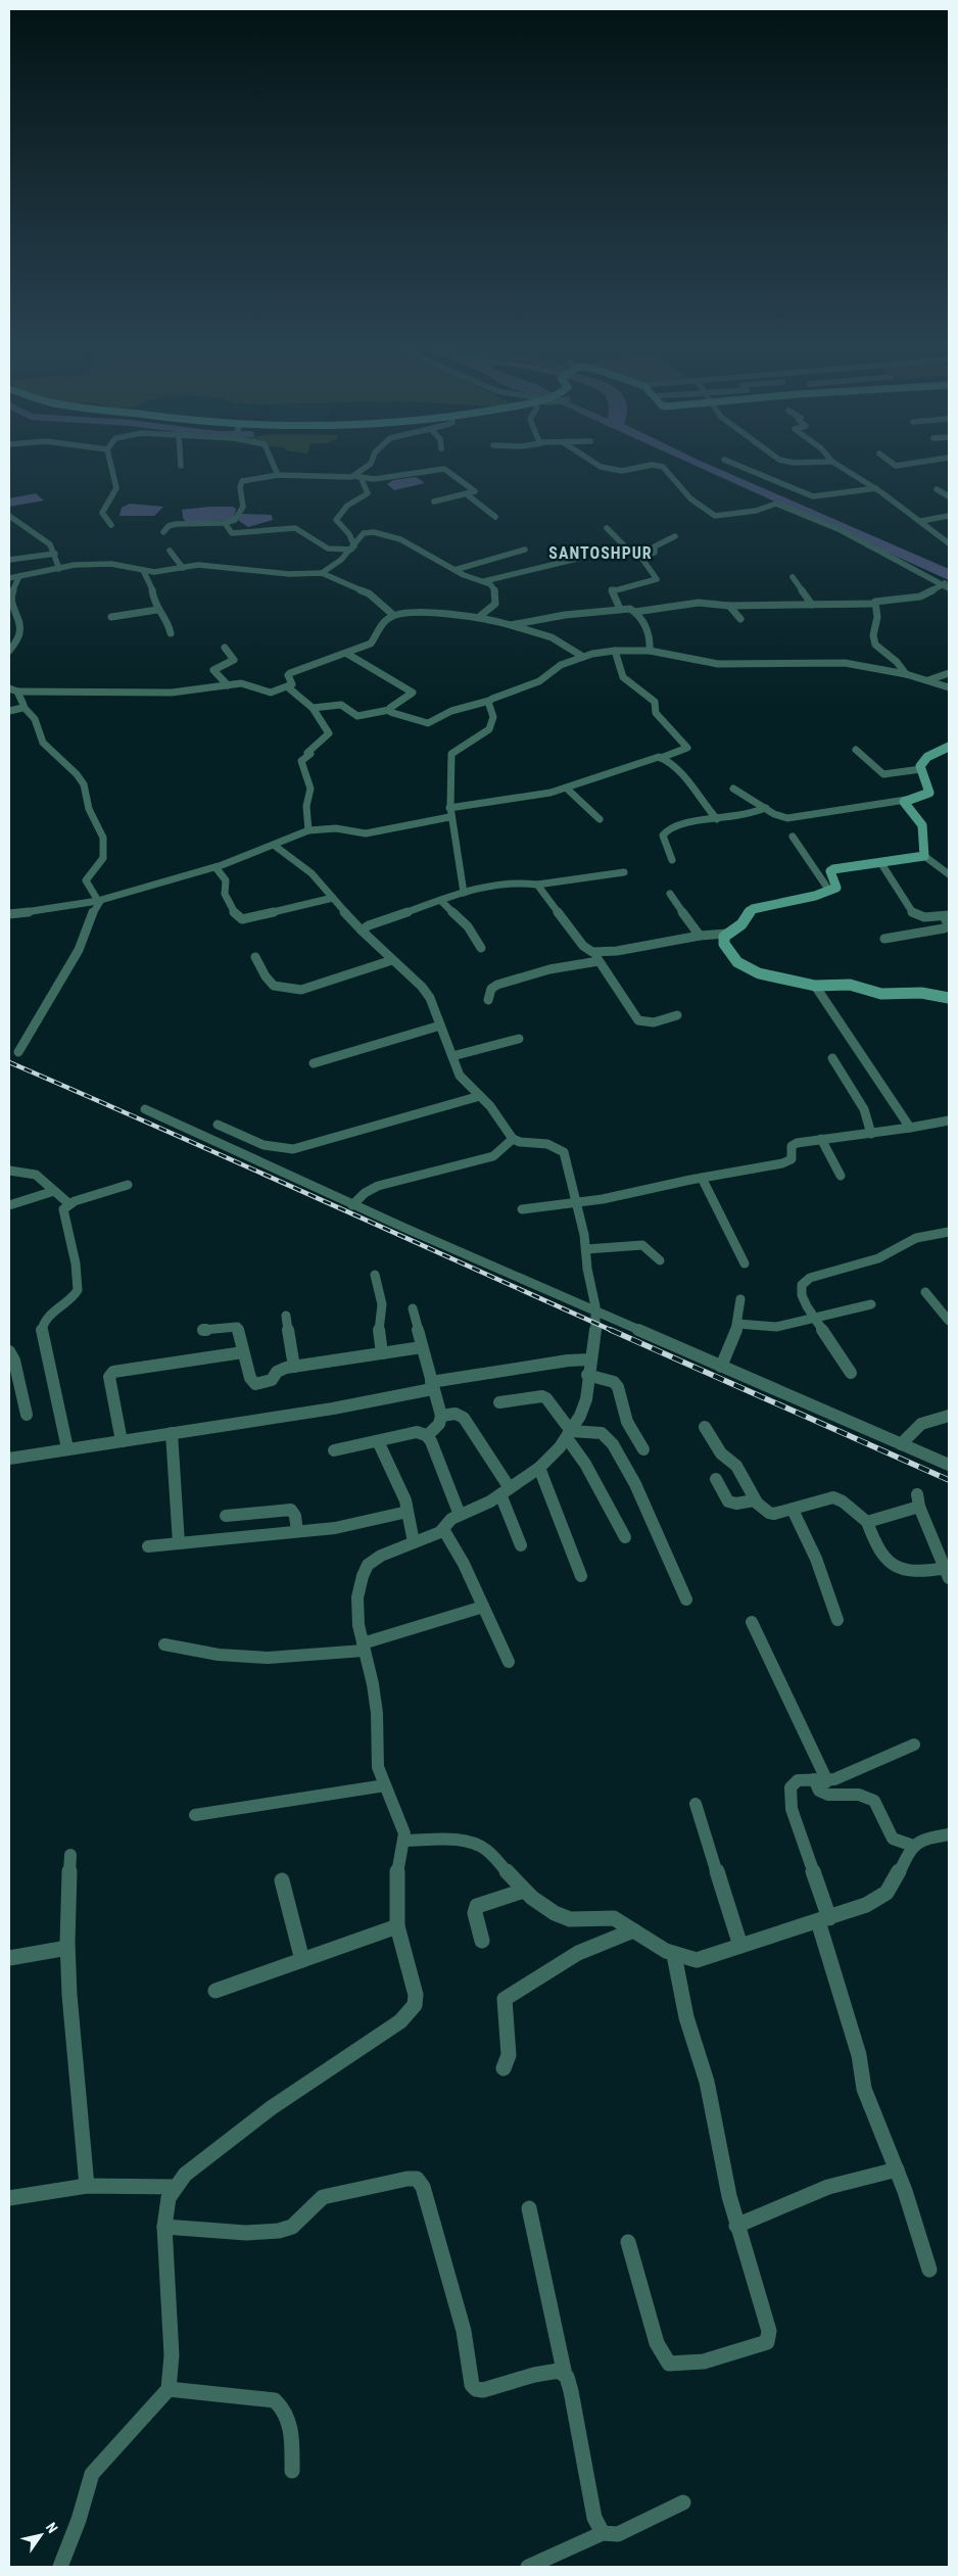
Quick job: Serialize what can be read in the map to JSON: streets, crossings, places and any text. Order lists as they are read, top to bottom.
{
  "districts": ["SANTOSHPUR"],
  "north": "top right"
}
